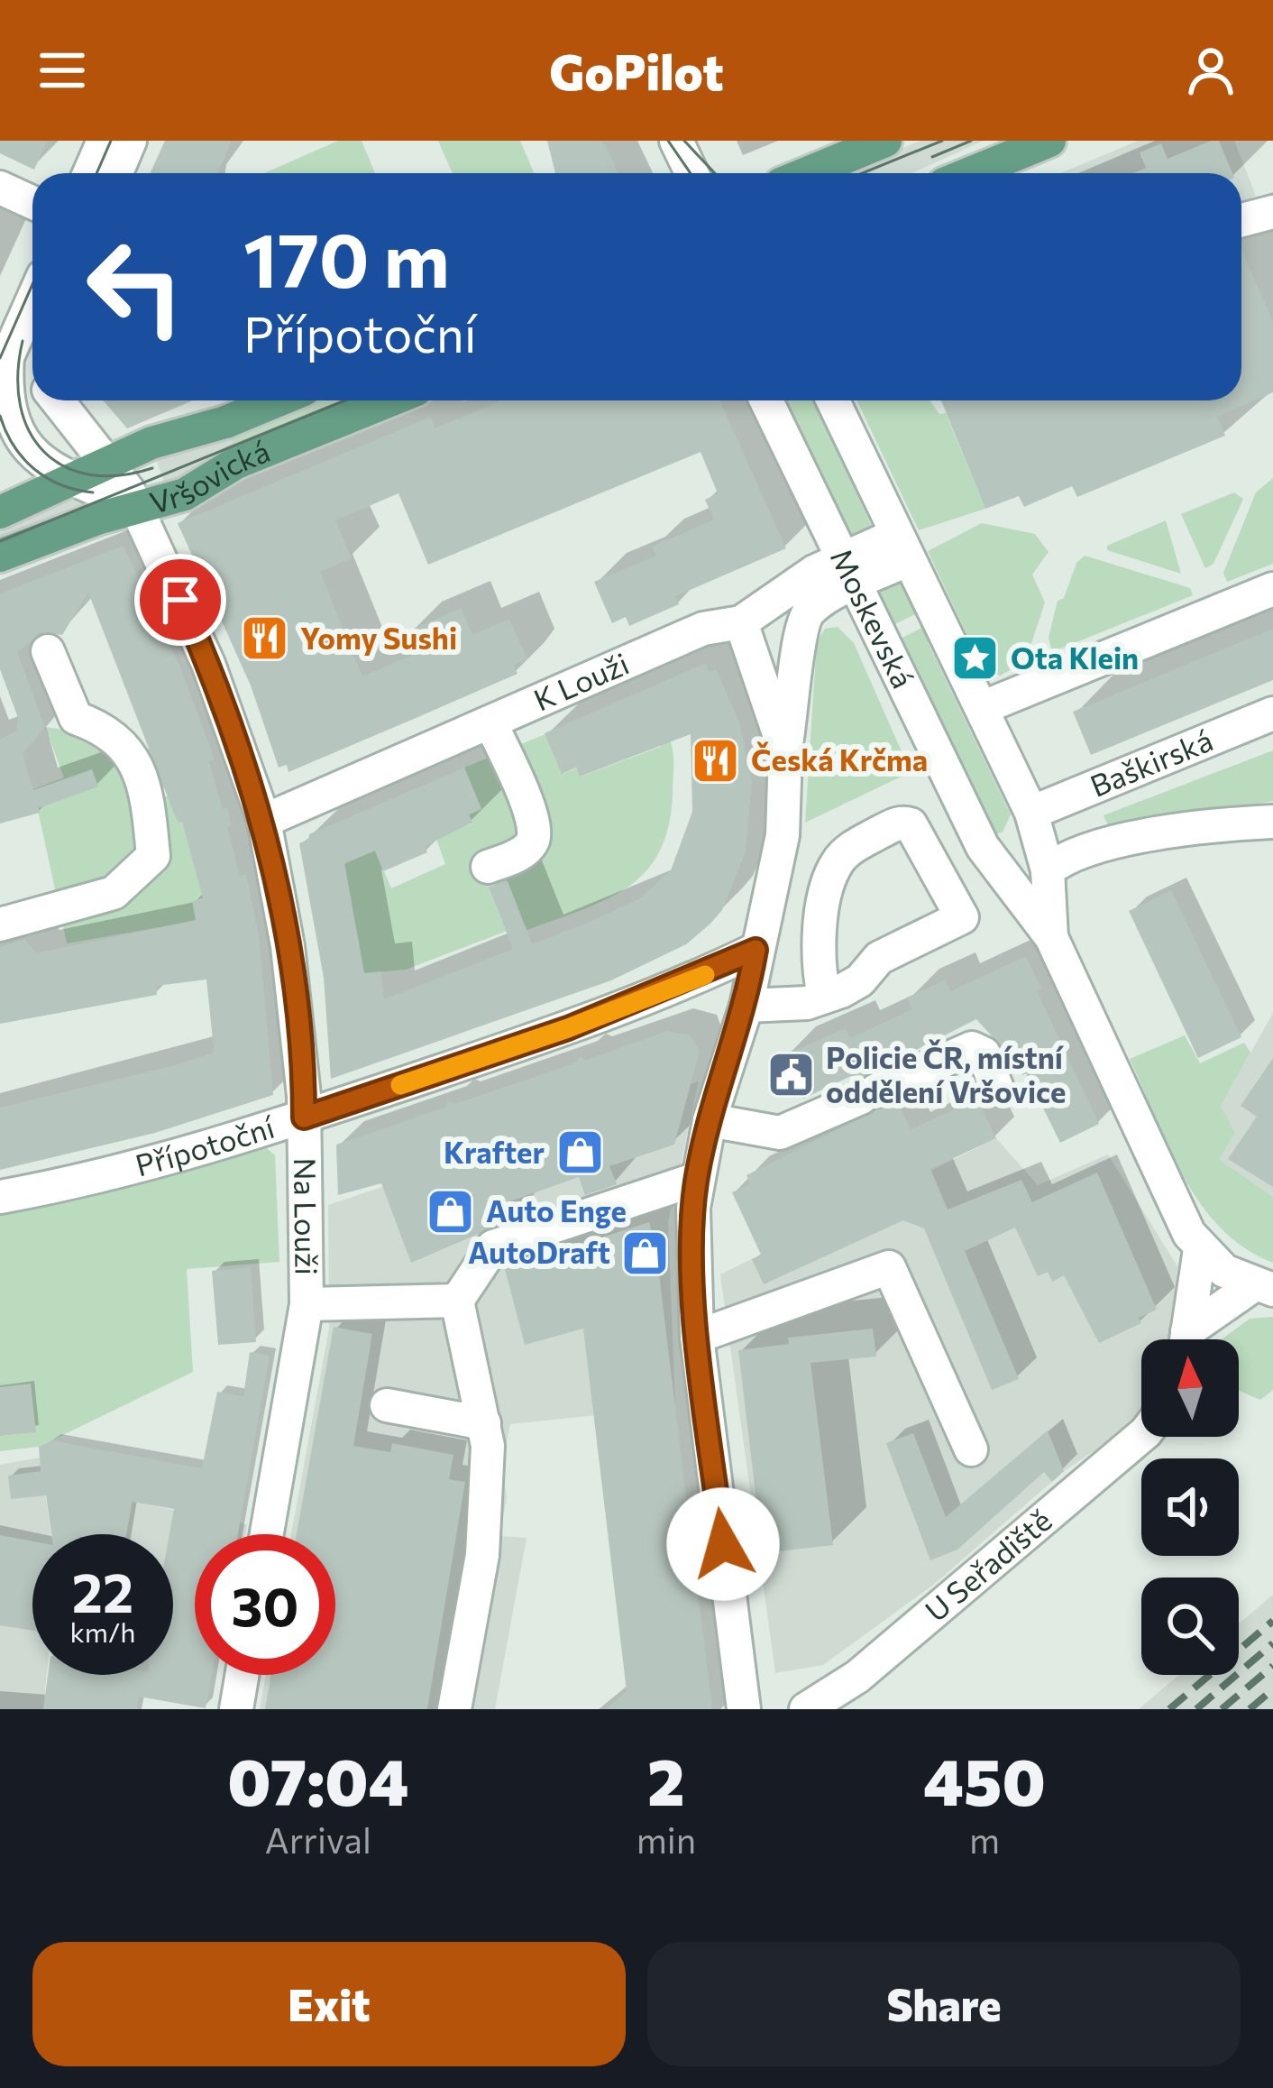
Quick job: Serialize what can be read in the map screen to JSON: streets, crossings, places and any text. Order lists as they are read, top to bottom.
{
  "streets": {
    "main road": ["Vršovická"],
    "street": [
      "Moskevská",
      "K Louži",
      "Baškirská",
      "Přípotoční",
      "Na Louži",
      "U Seřadiště"
    ]
  },
  "crossings": [
    ["Vršovická", "Na Louži"],
    ["Moskevská", "K Louži"],
    ["Moskevská", "Baškirská"],
    ["K Louži", "Na Louži"],
    ["Přípotoční", "Na Louži"]
  ],
  "places": {
    "restaurant": ["Yomy Sushi", "Česká Krčma"],
    "place": ["Ota Klein"],
    "public building": ["Policie ČR, místní oddělení Vršovice"],
    "shop": ["Krafter", "Auto Enge", "AutoDraft"]
  },
  "north": "top",
  "page": {
    "header": "GoPilot",
    "turn": ["170 m", "Přípotoční"],
    "speed": "22 km/h",
    "limit": "30",
    "eta": [
      "07:04",
      "Arrival",
      "2",
      "min",
      "450",
      "m"
    ],
    "buttons": ["Exit", "Share"]
  }
}
